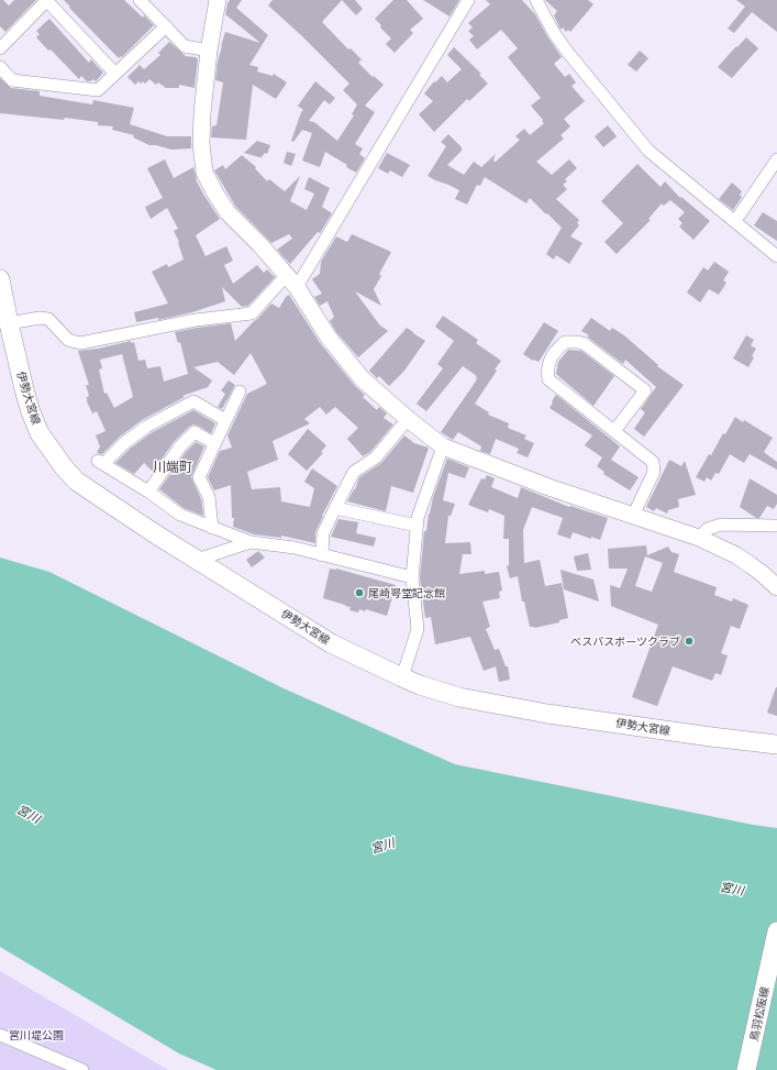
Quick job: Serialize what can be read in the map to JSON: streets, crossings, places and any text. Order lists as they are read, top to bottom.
{
  "streets": {
    "main road": ["伊勢大宮線", "鳥羽松阪線"]
  },
  "districts": ["川端町"],
  "water": ["宮川"],
  "parks": ["宮川堤公園"],
  "places": ["尾崎咢堂記念館", "ベスパスポーツクラブ"]
}
